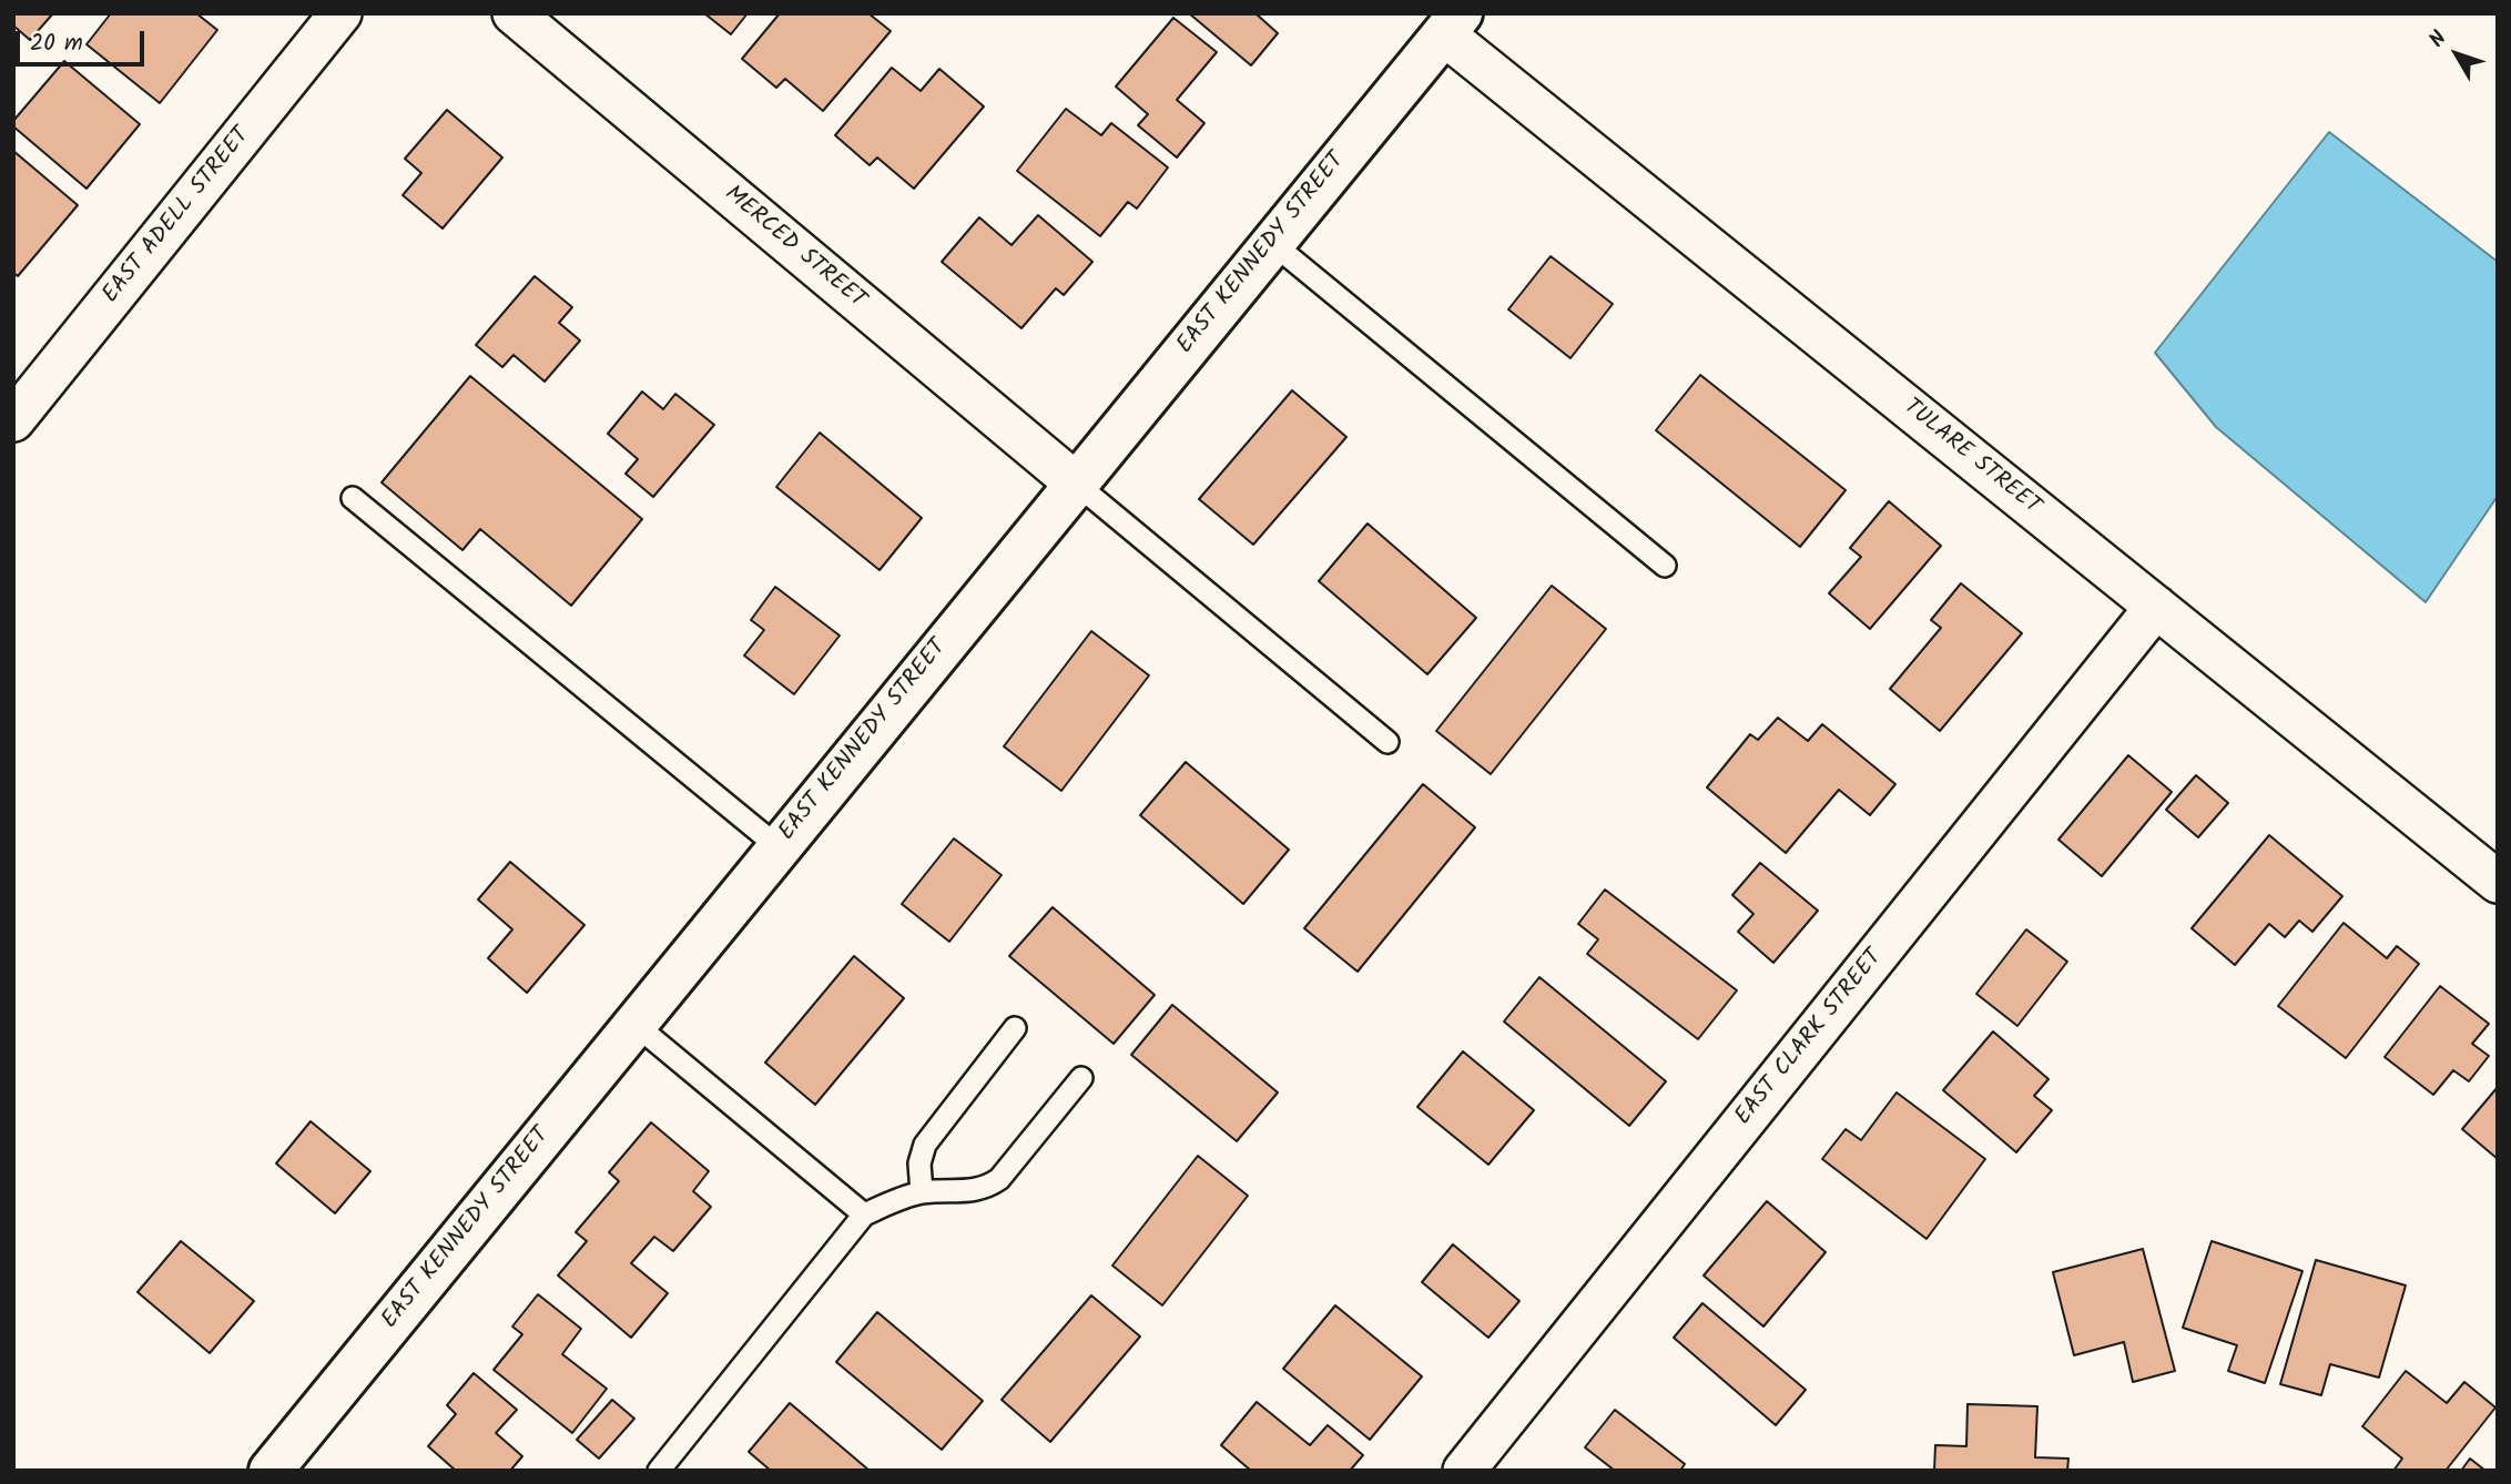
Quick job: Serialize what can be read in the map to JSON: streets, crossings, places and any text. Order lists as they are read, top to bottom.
{
  "streets": {
    "street": [
      "EAST ADELL STREET",
      "MERCED STREET",
      "EAST KENNEDY STREET",
      "TULARE STREET",
      "EAST CLARK STREET"
    ]
  },
  "crossings": [
    ["MERCED STREET", "EAST KENNEDY STREET"],
    ["EAST KENNEDY STREET", "TULARE STREET"],
    ["TULARE STREET", "EAST CLARK STREET"]
  ],
  "scale_bar": "20 m",
  "north": "top left"
}
